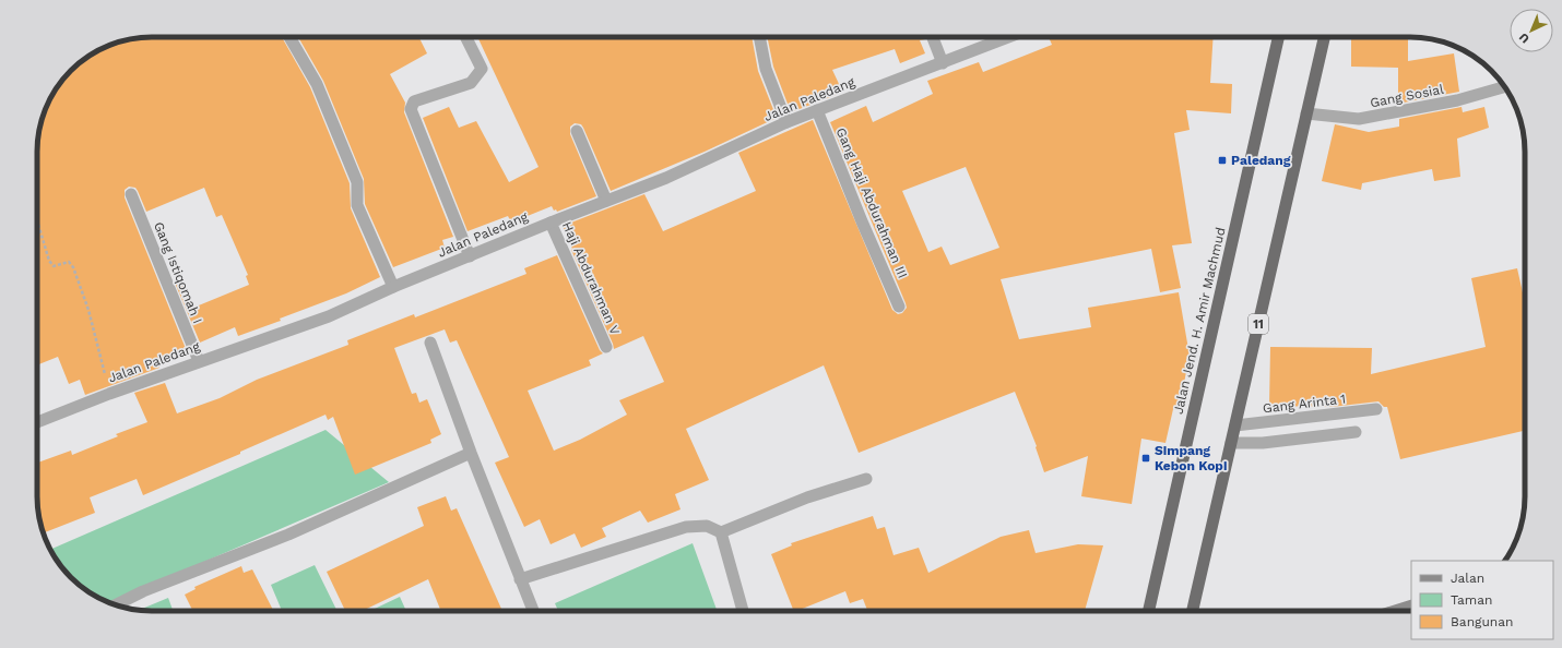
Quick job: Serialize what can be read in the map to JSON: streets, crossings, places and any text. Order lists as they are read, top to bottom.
{
  "streets": {
    "highway": ["Jalan Jend. H. Amir Machmud", "11"],
    "street": [
      "Gang Sosial",
      "Jalan Paledang",
      "Gang Haji Abdurahman III",
      "Gang Istiqomah I",
      "Haji Abdurahman V",
      "Gang Arinta 1"
    ]
  },
  "crossings": [
    ["Gang Sosial", "11"],
    ["Jalan Paledang", "Gang Haji Abdurahman III"],
    ["Jalan Paledang", "Gang Istiqomah I"],
    ["Jalan Paledang", "Haji Abdurahman V"],
    ["11", "Gang Arinta 1"]
  ],
  "places": {
    "transit": ["Paledang", "Simpang Kebon Kopi"]
  },
  "legend": ["Jalan", "Taman", "Bangunan"],
  "north": "bottom left"
}
